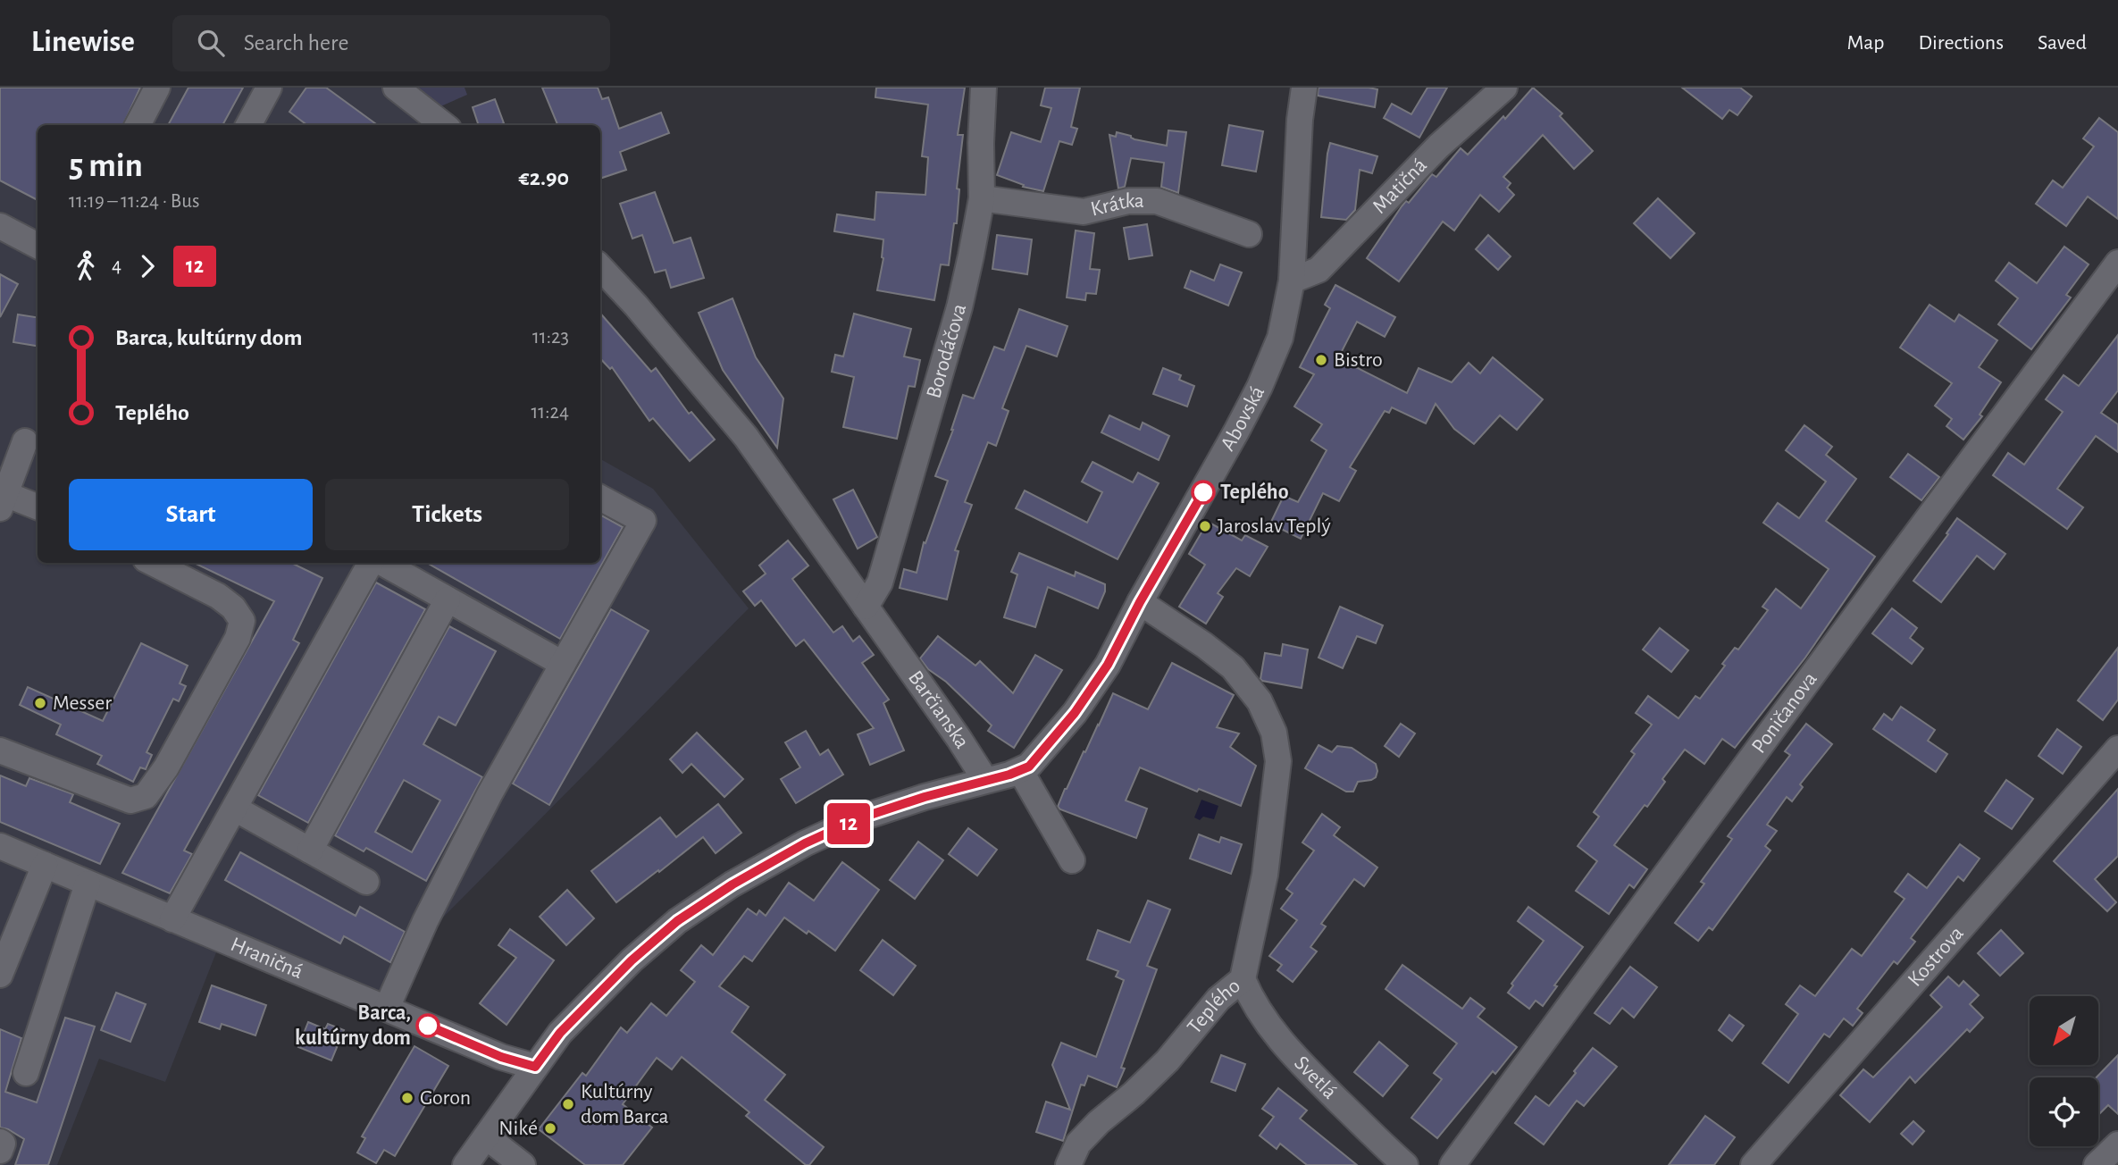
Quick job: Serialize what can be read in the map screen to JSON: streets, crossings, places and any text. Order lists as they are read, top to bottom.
{
  "streets": {
    "street": [
      "Matičná",
      "Krátka",
      "Borodáčova",
      "Abovská",
      "Barčianska",
      "Poničanova",
      "Hraničná",
      "Kostrova",
      "Teplého",
      "Svetlá"
    ]
  },
  "crossings": [
    ["Matičná", "Abovská"],
    ["Krátka", "Borodáčova"],
    ["Borodáčova", "Barčianska"],
    ["Abovská", "Barčianska"],
    ["Abovská", "Teplého"],
    ["Teplého", "Svetlá"]
  ],
  "places": [
    "Bistro",
    "Teplého",
    "Jaroslav Teplý",
    "Messer",
    "Barca, kultúrny dom",
    "Goron",
    "Kultúrny dom Barca",
    "Niké"
  ],
  "lines": ["bus line 12"],
  "north": "bottom left",
  "page": {
    "header": "Linewise",
    "search": "Search here",
    "nav": ["Map", "Directions", "Saved"],
    "on_map": "12",
    "heading": ["5 min", "11:19 – 11:24 · Bus", "€2.90"],
    "legs": ["4", "12"],
    "list": [
      {
        "name": "Barca, kultúrny dom",
        "value": "11:23"
      },
      {
        "name": "Teplého",
        "value": "11:24"
      }
    ],
    "buttons": ["Start", "Tickets"]
  }
}
